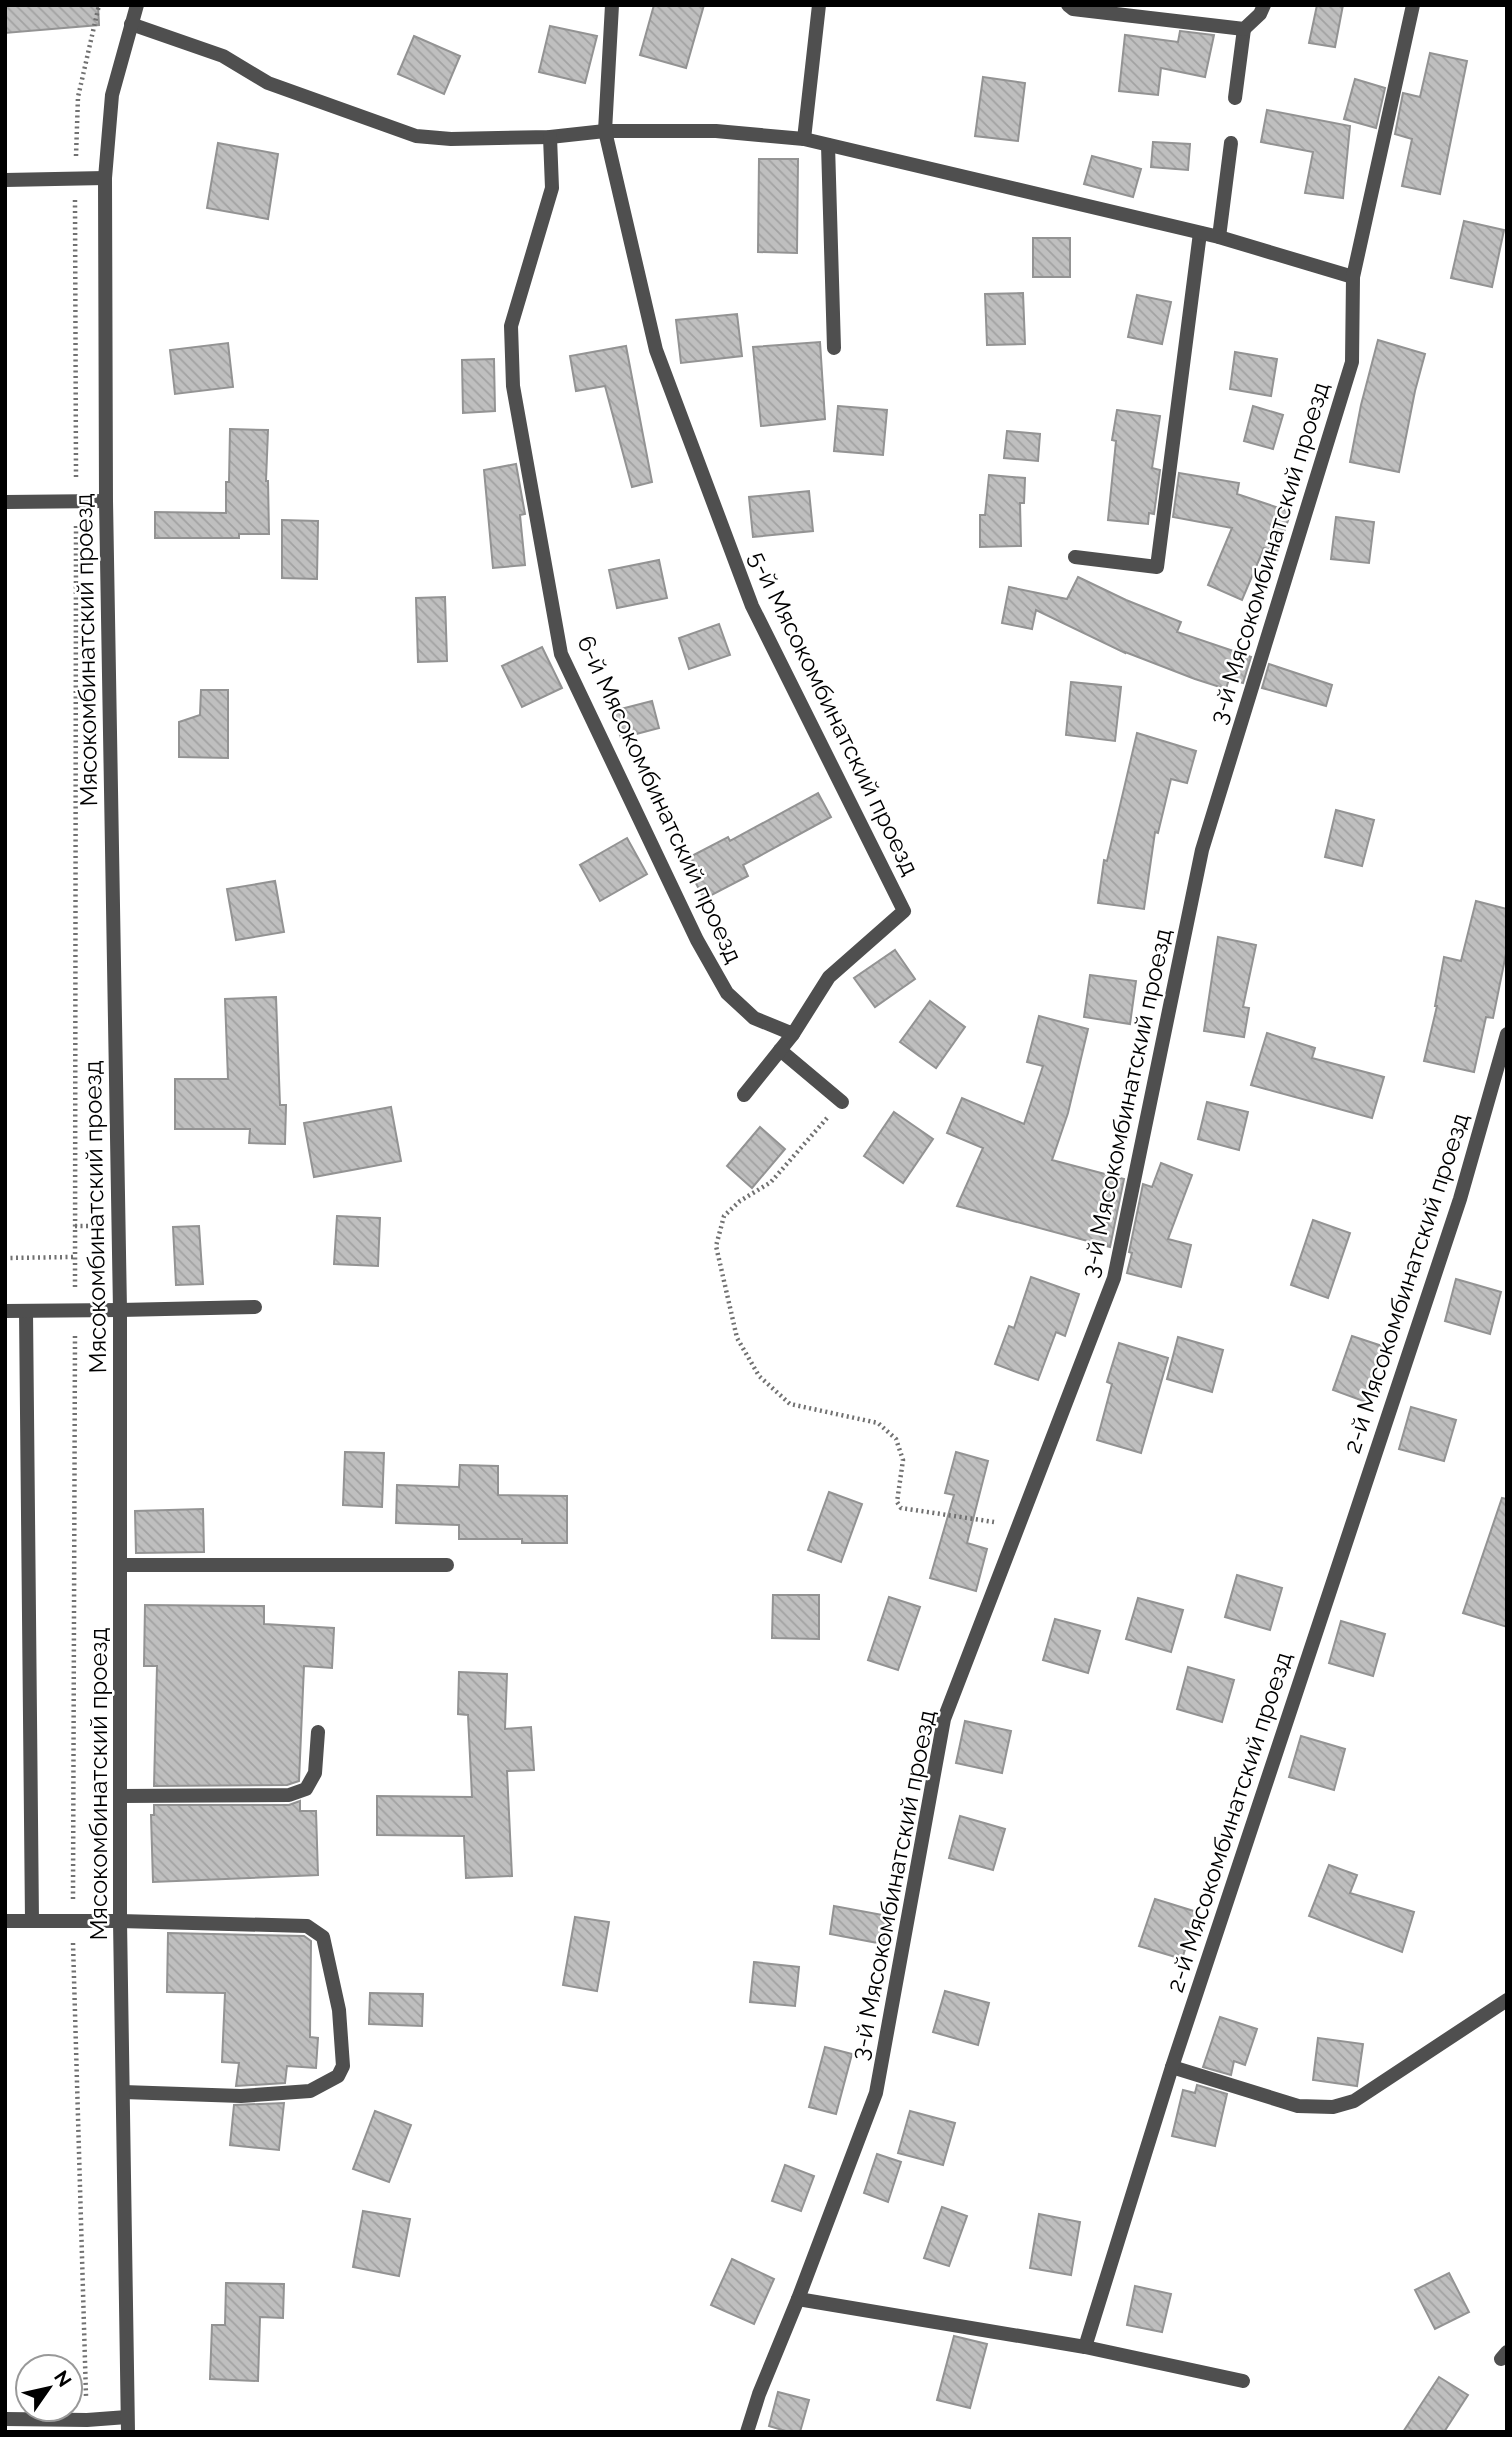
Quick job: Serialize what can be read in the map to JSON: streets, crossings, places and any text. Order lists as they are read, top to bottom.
{
  "streets": {
    "street": [
      "3-й Мясокомбинатский проезд",
      "Мясокомбинатский проезд",
      "5-й Мясокомбинатский проезд",
      "6-й Мясокомбинатский проезд",
      "2-й Мясокомбинатский проезд"
    ]
  },
  "crossings": [
    ["5-й Мясокомбинатский проезд", "6-й Мясокомбинатский проезд"]
  ],
  "north": "top right"
}
